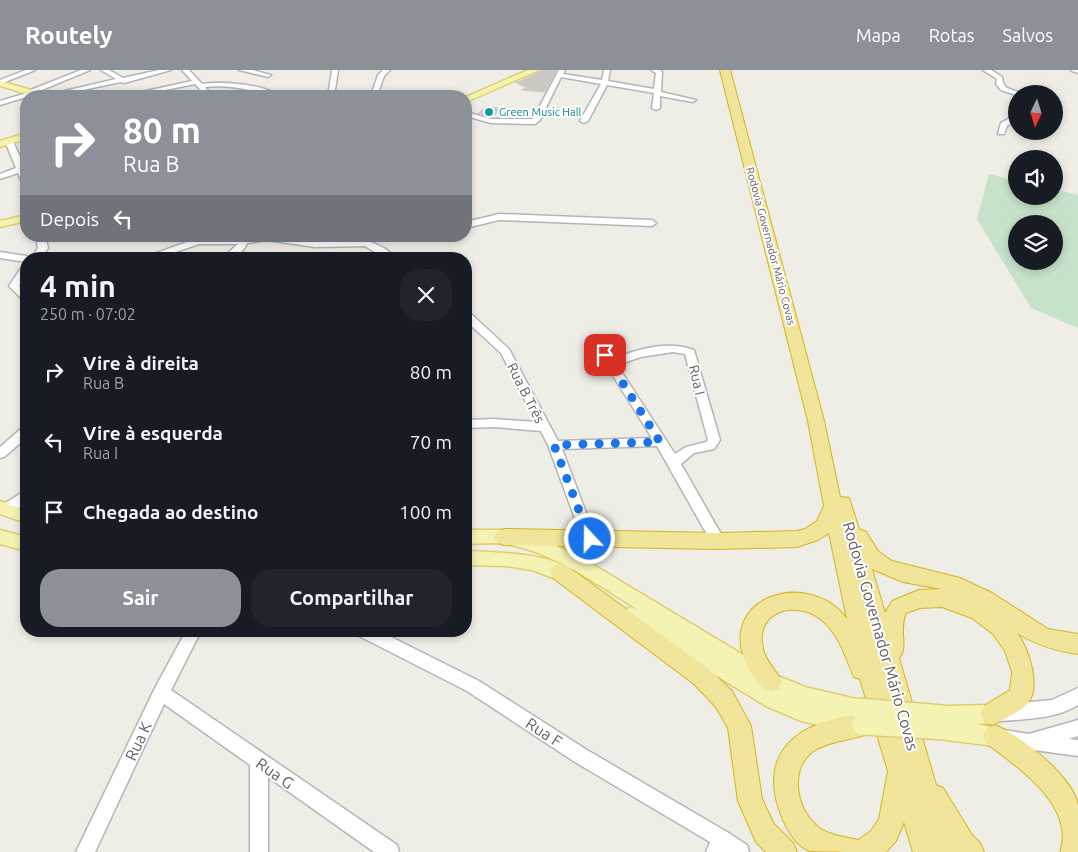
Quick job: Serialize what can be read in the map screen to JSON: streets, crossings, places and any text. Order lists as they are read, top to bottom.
{
  "streets": {
    "highway": ["Rodovia Governador Mário Covas"],
    "street": [
      "Rua I",
      "Rua B Três",
      "Rua F",
      "Rua K",
      "Rua G"
    ]
  },
  "crossings": [
    ["Rua K", "Rua G"]
  ],
  "places": ["Green Music Hall"],
  "north": "bottom",
  "page": {
    "header": "Routely",
    "nav": ["Mapa", "Rotas", "Salvos"],
    "turn": ["80 m", "Rua B"],
    "then": "Depois",
    "heading": ["4 min", "250 m · 07:02"],
    "list": [
      {
        "name": "Vire à direita",
        "note": "Rua B",
        "value": "80 m"
      },
      {
        "name": "Vire à esquerda",
        "note": "Rua I",
        "value": "70 m"
      },
      {
        "name": "Chegada ao destino",
        "value": "100 m"
      }
    ],
    "buttons": ["Sair", "Compartilhar"]
  }
}
